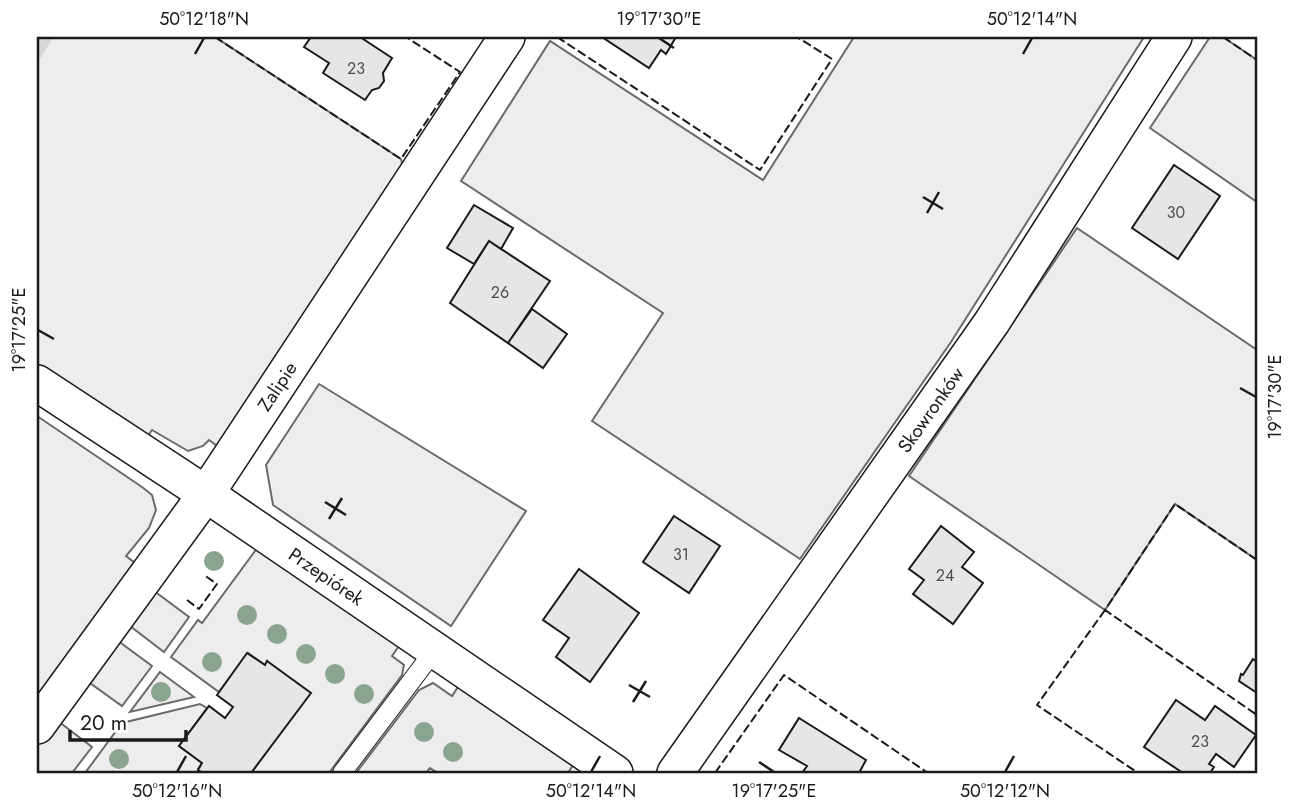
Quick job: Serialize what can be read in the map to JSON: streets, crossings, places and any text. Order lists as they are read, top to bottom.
{
  "streets": {
    "street": ["Zalipie", "Skowronków", "Przepiórek"]
  },
  "crossings": [
    ["Zalipie", "Przepiórek"]
  ],
  "house_numbers": [
    "23",
    "30",
    "26",
    "31",
    "24",
    "23"
  ],
  "scale_bar": "20 m",
  "coordinates": [
    "50°12'18\"N",
    "19°17'30\"E",
    "50°12'14\"N",
    "19°17'25\"E",
    "50°12'16\"N",
    "50°12'12\"N"
  ]
}
